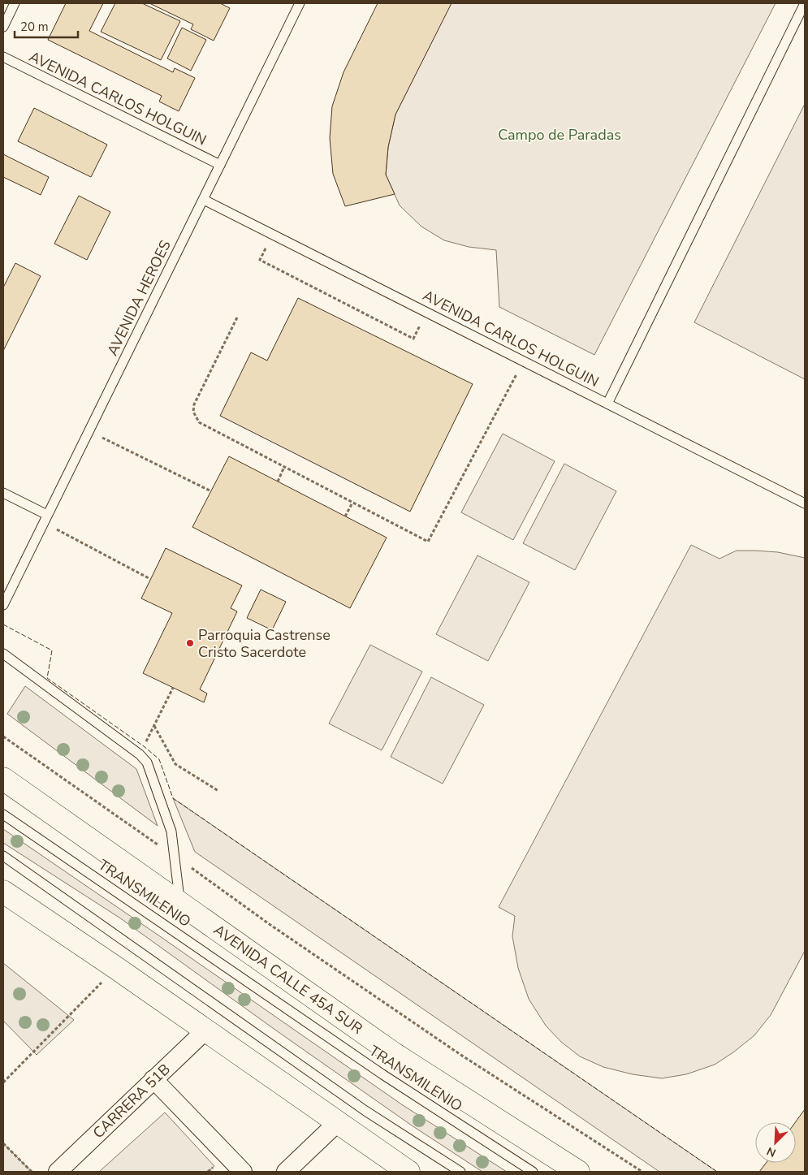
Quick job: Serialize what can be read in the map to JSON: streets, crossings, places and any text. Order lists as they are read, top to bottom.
{
  "streets": {
    "highway": ["AVENIDA CALLE 45A SUR"],
    "street": ["CARRERA 51B"],
    "lane": ["AVENIDA CARLOS HOLGUIN", "AVENIDA HEROES", "TRANSMILENIO"]
  },
  "crossings": [
    ["AVENIDA CARLOS HOLGUIN", "AVENIDA HEROES"]
  ],
  "parks": ["Campo de Paradas"],
  "places": ["Parroquia Castrense Cristo Sacerdote"],
  "scale_bar": "20 m",
  "north": "bottom left"
}
